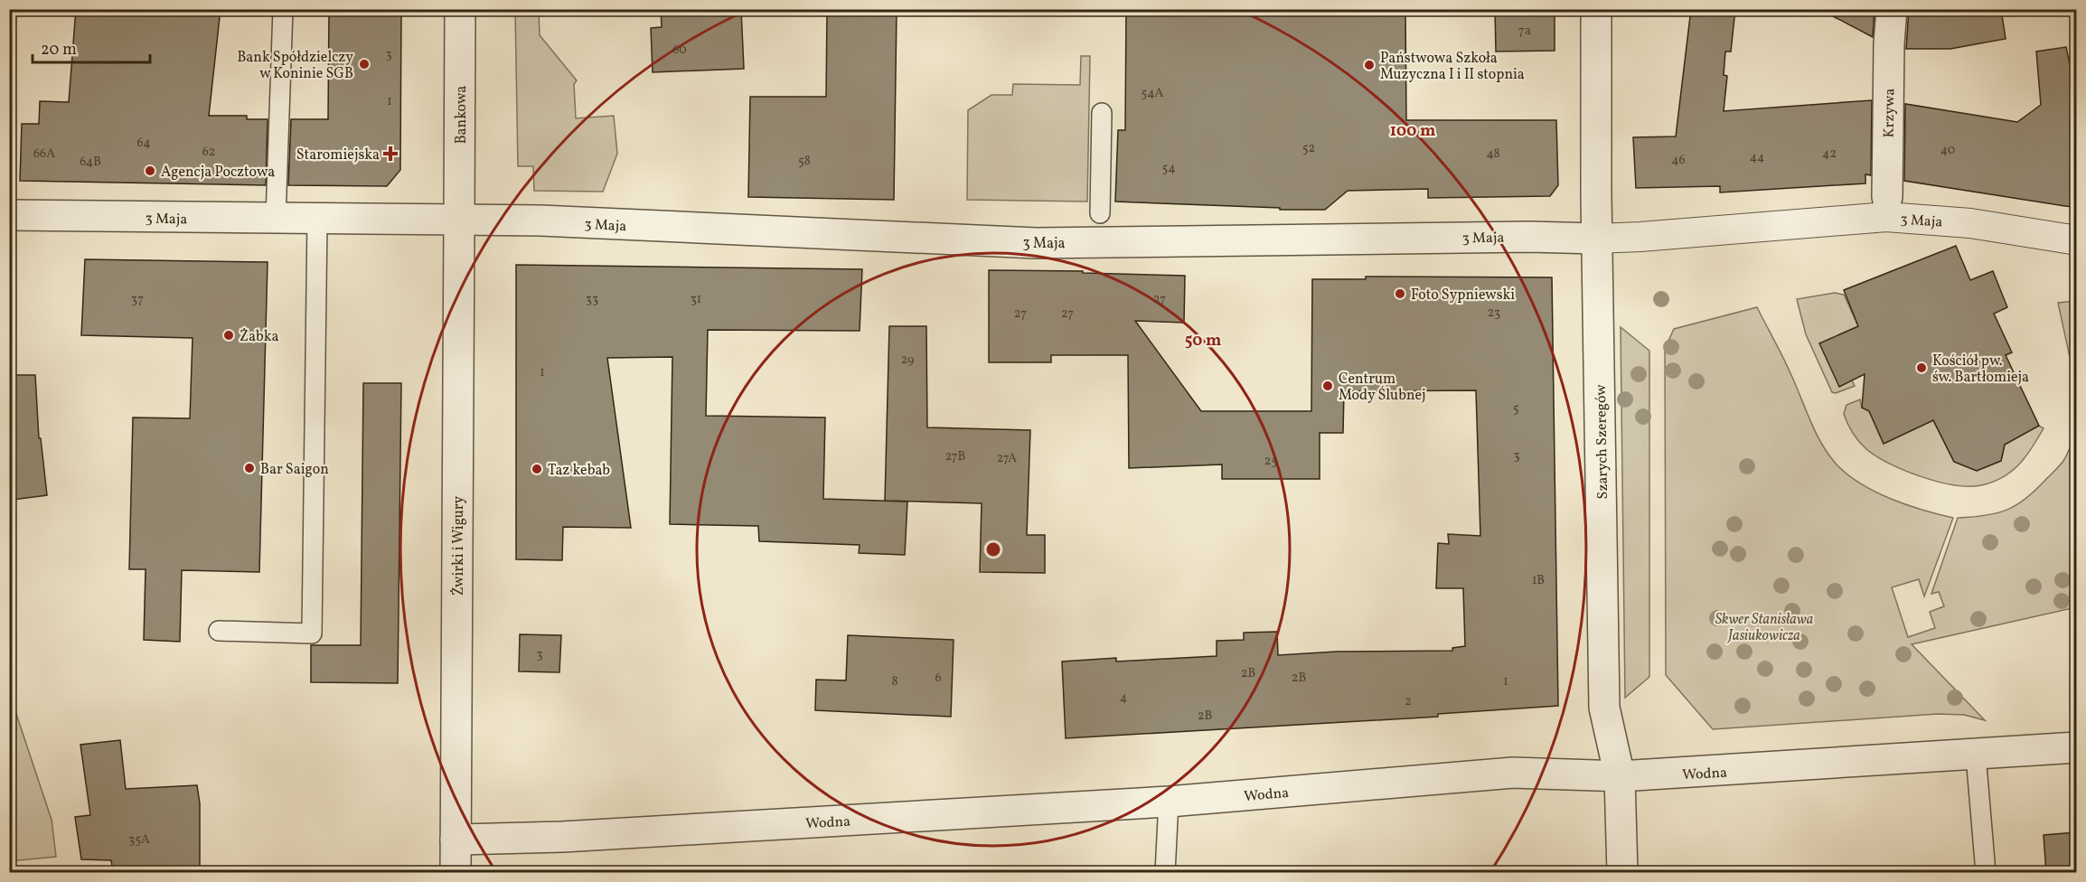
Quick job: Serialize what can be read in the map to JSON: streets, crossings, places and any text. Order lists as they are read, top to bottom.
{
  "streets": {
    "street": [
      "Krzywa",
      "Bankowa",
      "3 Maja",
      "Szarych Szeregów",
      "Żwirki i Wigury",
      "Wodna"
    ]
  },
  "crossings": [
    ["Krzywa", "3 Maja"],
    ["Bankowa", "3 Maja"],
    ["Bankowa", "Żwirki i Wigury"],
    ["3 Maja", "Szarych Szeregów"],
    ["3 Maja", "Żwirki i Wigury"],
    ["Szarych Szeregów", "Wodna"],
    ["Żwirki i Wigury", "Wodna"]
  ],
  "parks": ["Skwer Stanisława Jasiukowicza"],
  "places": {
    "other": [
      "Bank Spółdzielczy w Koninie SGB",
      "Państwowa Szkoła Muzyczna I i II stopnia",
      "Agencja Pocztowa",
      "Foto Sypniewski",
      "Żabka",
      "Kościół pw. św. Bartłomieja",
      "Centrum Mody Ślubnej",
      "Bar Saigon",
      "Taz kebab"
    ],
    "health": ["Staromiejska"]
  },
  "house_numbers": [
    "7a",
    "60",
    "3",
    "54A",
    "1",
    "64",
    "52",
    "40",
    "62",
    "66A",
    "48",
    "42",
    "44",
    "46",
    "58",
    "64B",
    "54",
    "37",
    "33",
    "31",
    "27",
    "23",
    "27",
    "27",
    "29",
    "1",
    "5",
    "3",
    "27B",
    "27A",
    "25",
    "1B",
    "3",
    "2B",
    "6",
    "2B",
    "8",
    "1",
    "4",
    "2",
    "2B",
    "35A"
  ],
  "scale_bar": "20 m",
  "rings": ["100 m", "50 m"]
}
